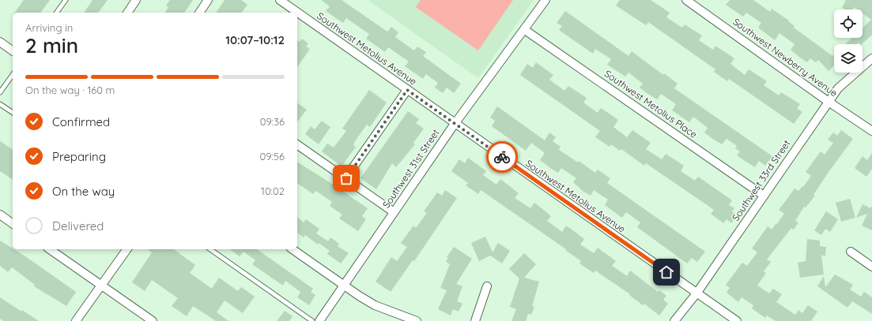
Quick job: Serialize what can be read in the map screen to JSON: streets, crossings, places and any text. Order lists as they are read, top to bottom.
{
  "streets": {
    "street": [
      "Southwest Metolius Avenue",
      "Southwest Newberry Avenue",
      "Southwest Metolius Place",
      "Southwest 31st Street",
      "Southwest 33rd Street"
    ]
  },
  "crossings": [
    ["Southwest Metolius Avenue", "Southwest 31st Street"],
    ["Southwest Metolius Avenue", "Southwest 33rd Street"],
    ["Southwest Newberry Avenue", "Southwest 33rd Street"],
    ["Southwest Metolius Place", "Southwest 31st Street"],
    ["Southwest Metolius Place", "Southwest 33rd Street"]
  ],
  "page": {
    "heading": ["2 min", "Arriving in", "10:07–10:12"],
    "bar": "On the way · 160 m",
    "list": [
      ["Confirmed", "09:36"],
      ["Preparing", "09:56"],
      ["On the way", "10:02"],
      "Delivered"
    ]
  }
}
